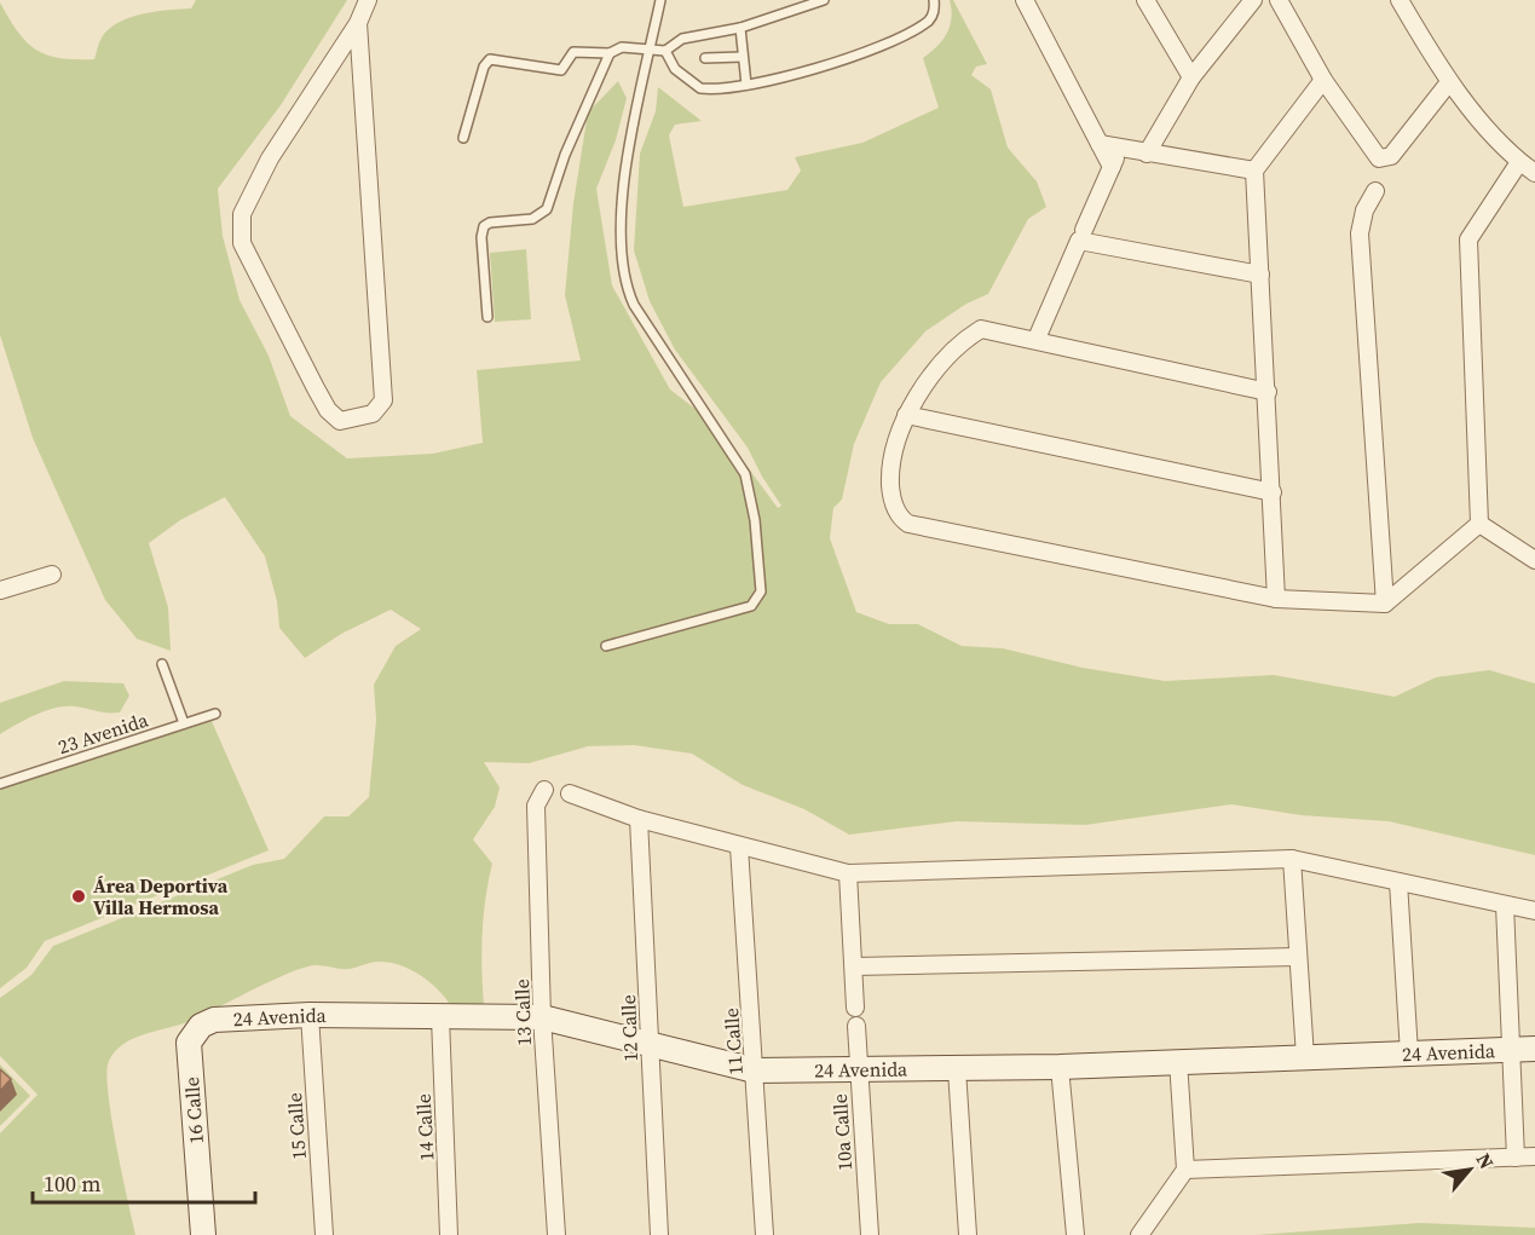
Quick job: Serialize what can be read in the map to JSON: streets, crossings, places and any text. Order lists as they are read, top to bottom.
{
  "streets": {
    "main road": ["24 Avenida", "16 Calle"],
    "street": [
      "13 Calle",
      "12 Calle",
      "11 Calle",
      "15 Calle",
      "14 Calle",
      "10a Calle"
    ],
    "lane": ["23 Avenida"]
  },
  "crossings": [
    ["13 Calle", "24 Avenida"],
    ["24 Avenida", "12 Calle"],
    ["24 Avenida", "11 Calle"],
    ["24 Avenida", "16 Calle"],
    ["24 Avenida", "15 Calle"],
    ["24 Avenida", "14 Calle"],
    ["24 Avenida", "10a Calle"]
  ],
  "places": ["Área Deportiva Villa Hermosa"],
  "scale_bar": "100 m",
  "north": "top right"
}
